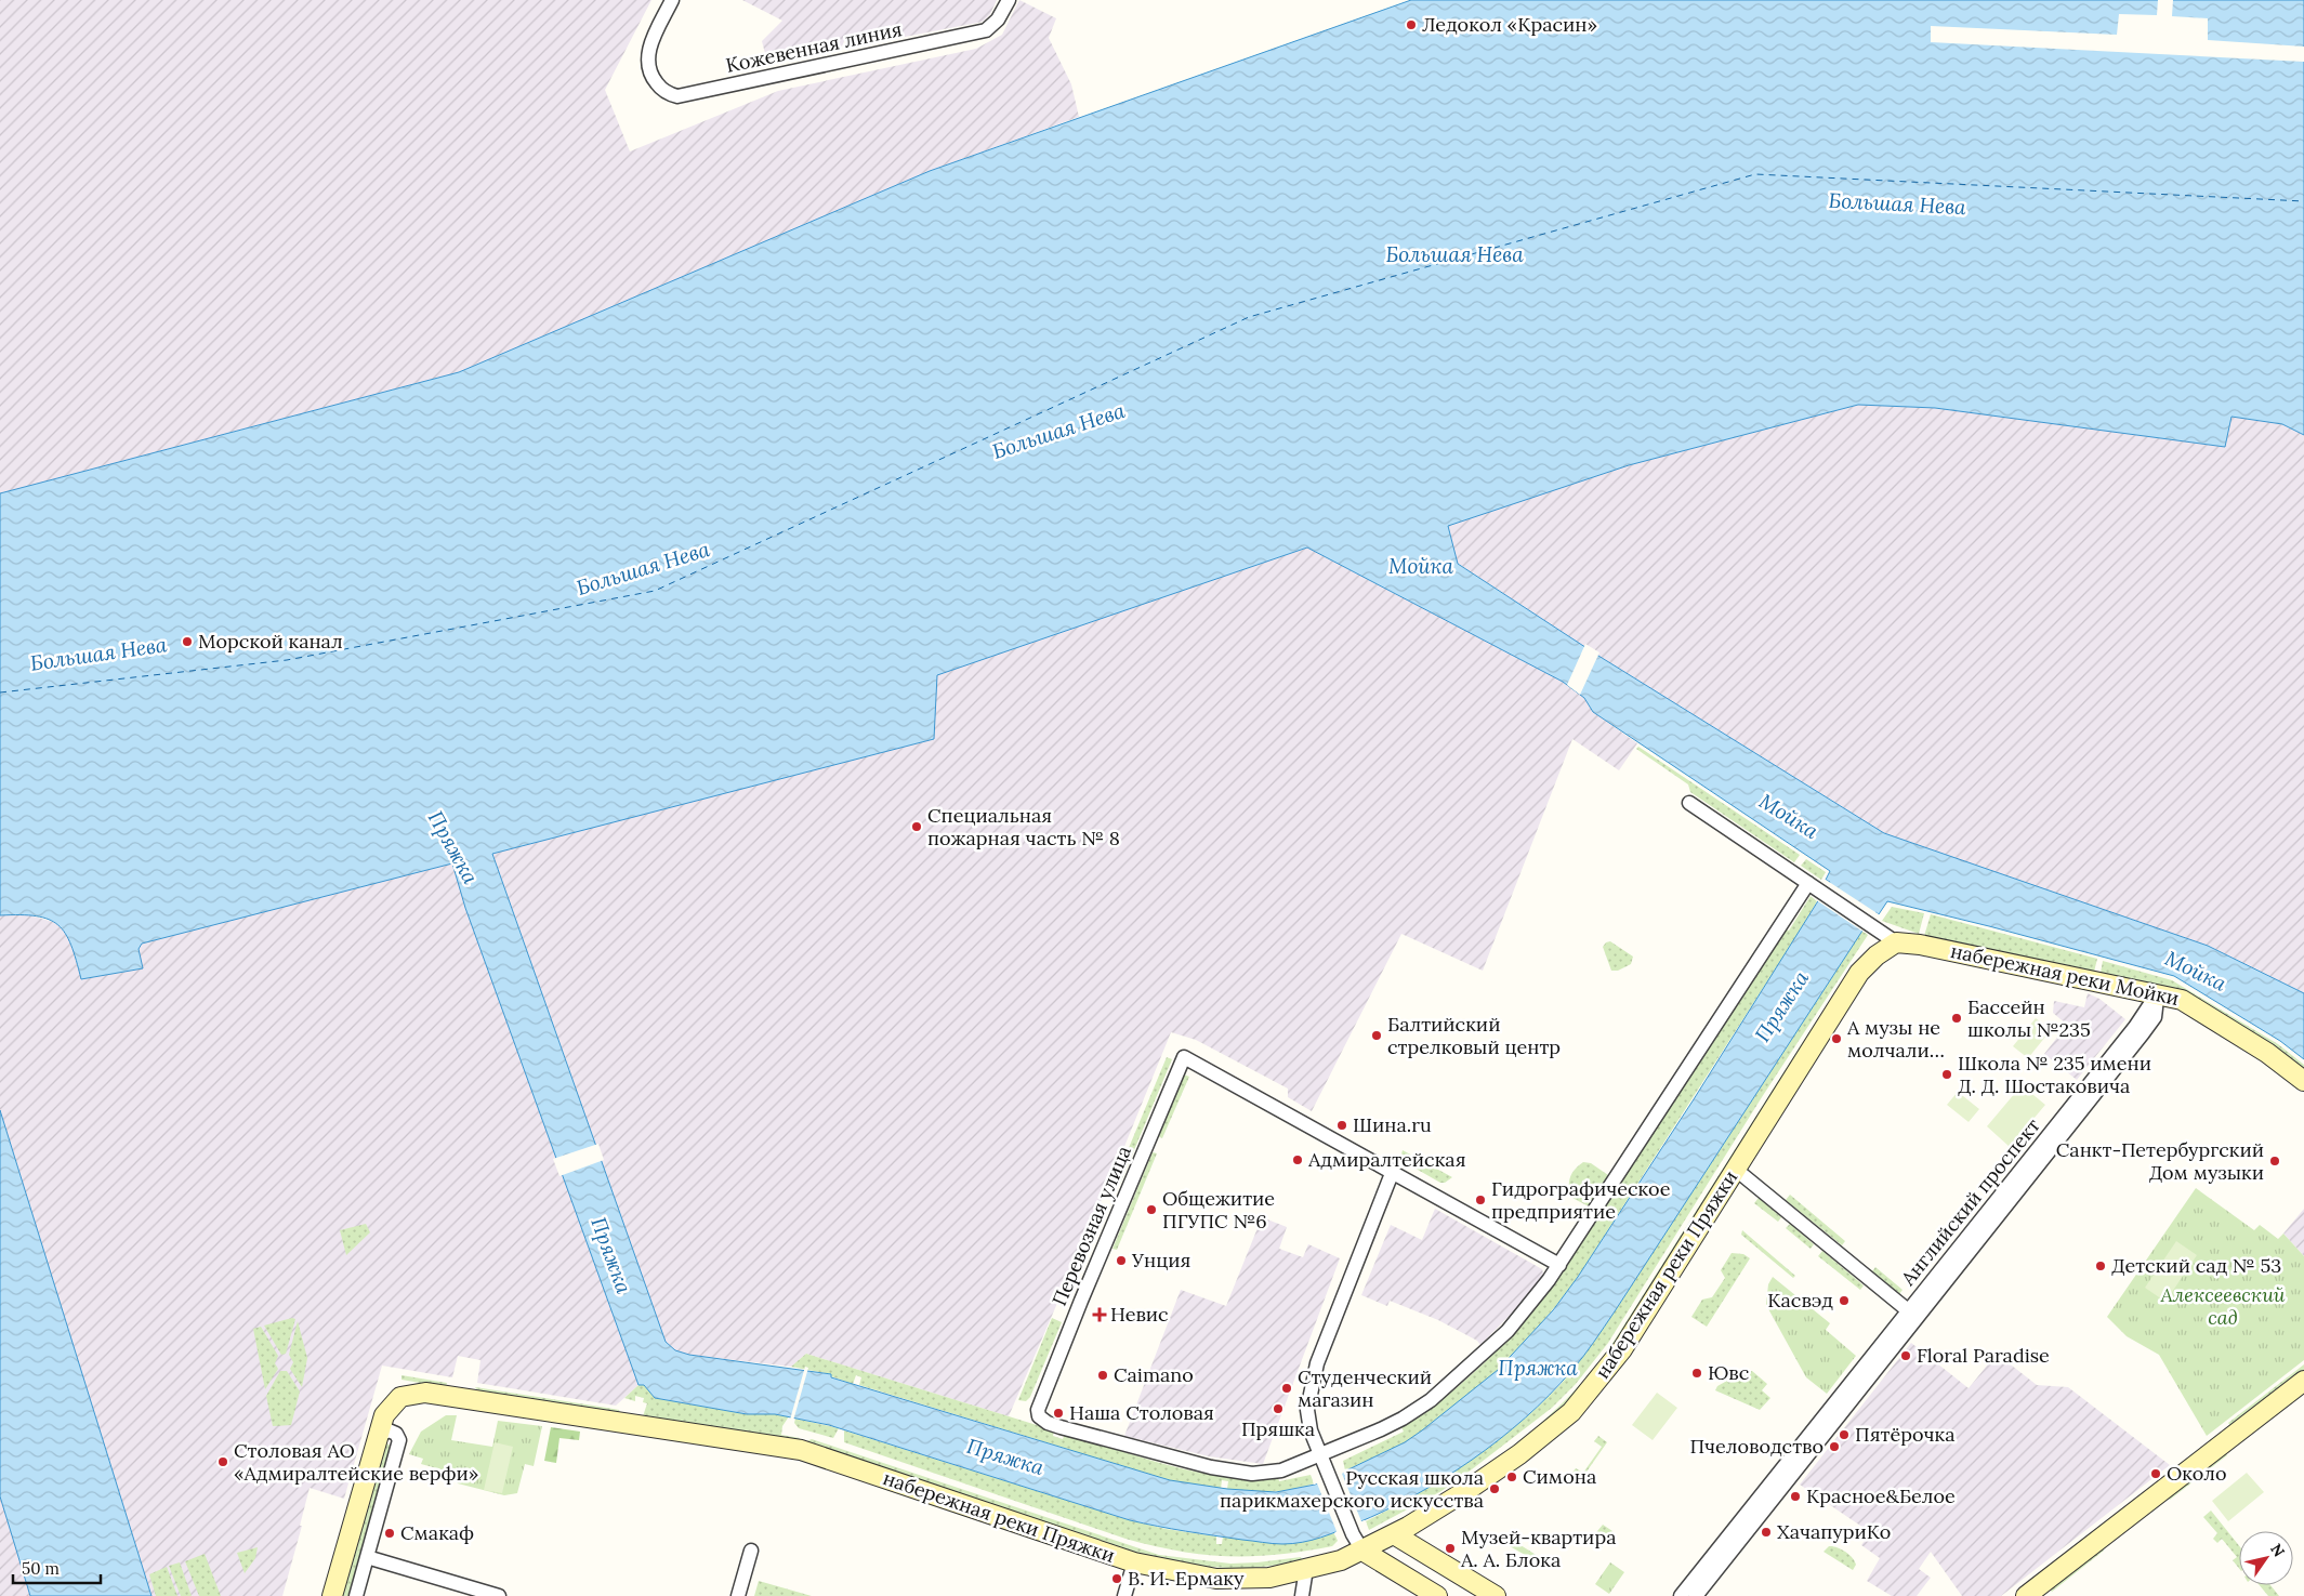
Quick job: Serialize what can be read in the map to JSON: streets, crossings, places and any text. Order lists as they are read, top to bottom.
{
  "streets": {
    "main road": ["набережная реки Мойки", "набережная реки Пряжки"],
    "street": ["Кожевенная линия", "Английский проспект", "Перевозная улица"]
  },
  "crossings": [
    ["набережная реки Мойки", "Английский проспект"],
    ["набережная реки Мойки", "набережная реки Пряжки"]
  ],
  "water": ["Большая Нева", "Мойка", "Пряжка"],
  "parks": ["Алексеевский сад"],
  "places": {
    "other": [
      "Ледокол «Красин»",
      "Морской канал",
      "Специальная пожарная часть № 8",
      "Бассейн школы №235",
      "Балтийский стрелковый центр",
      "А музы не молчали…",
      "Школа № 235 имени Д. Д. Шостаковича",
      "Шина.ru",
      "Адмиралтейская",
      "Санкт-Петербургский Дом музыки",
      "Гидрографическое предприятие",
      "Общежитие ПГУПС №6",
      "Унция",
      "Детский сад № 53",
      "Касвэд",
      "Floral Paradise",
      "Ювс",
      "Caimano",
      "Студенческий магазин",
      "Пряшка",
      "Наша Столовая",
      "Пятёрочка",
      "Пчеловодство",
      "Столовая АО «Адмиралтейские верфи»",
      "Около",
      "Симона",
      "Русская школа парикмахерского искусства",
      "Красное&Белое",
      "ХачапуриКо",
      "Смакаф",
      "Музей-квартира А. А. Блока",
      "В. И. Ермаку"
    ],
    "health": ["Невис"]
  },
  "scale_bar": "50 m",
  "north": "top right"
}
